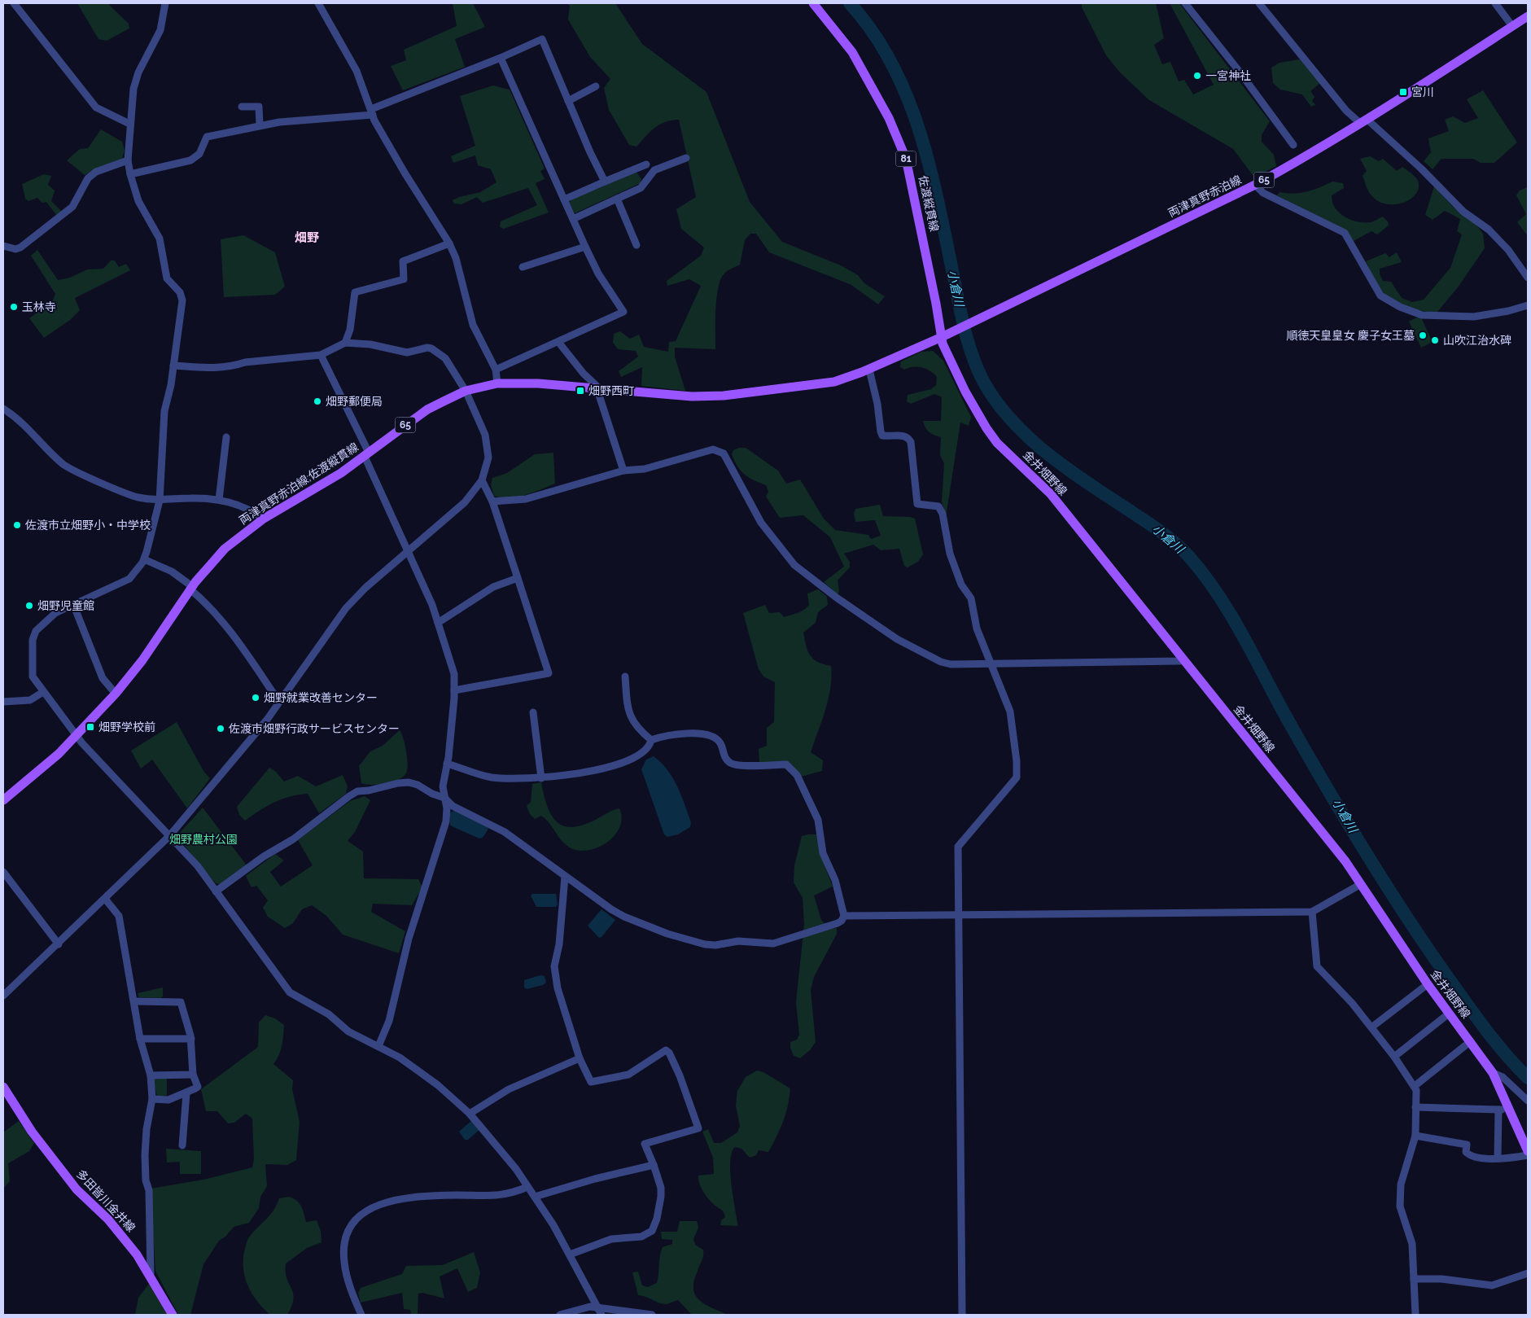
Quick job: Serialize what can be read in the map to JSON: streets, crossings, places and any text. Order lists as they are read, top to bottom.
{
  "streets": {
    "main road": [
      "81",
      "65",
      "両津真野赤泊線",
      "佐渡縦貫線",
      "金井畑野線",
      "両津真野赤泊線;佐渡縦貫線",
      "多田皆川金井線"
    ]
  },
  "crossings": [
    ["両津真野赤泊線", "佐渡縦貫線"],
    ["両津真野赤泊線", "金井畑野線"],
    ["両津真野赤泊線", "両津真野赤泊線;佐渡縦貫線"],
    ["佐渡縦貫線", "金井畑野線"],
    ["佐渡縦貫線", "両津真野赤泊線;佐渡縦貫線"],
    ["金井畑野線", "両津真野赤泊線;佐渡縦貫線"]
  ],
  "districts": ["畑野"],
  "water": ["小倉川"],
  "parks": ["畑野農村公園"],
  "places": {
    "other": [
      "一宮神社",
      "玉林寺",
      "順徳天皇皇女 慶子女王墓",
      "山吹江治水碑",
      "畑野郵便局",
      "佐渡市立畑野小・中学校",
      "畑野児童館",
      "畑野就業改善センター",
      "佐渡市畑野行政サービスセンター"
    ],
    "transit": ["宮川", "畑野西町", "畑野学校前"]
  }
}
